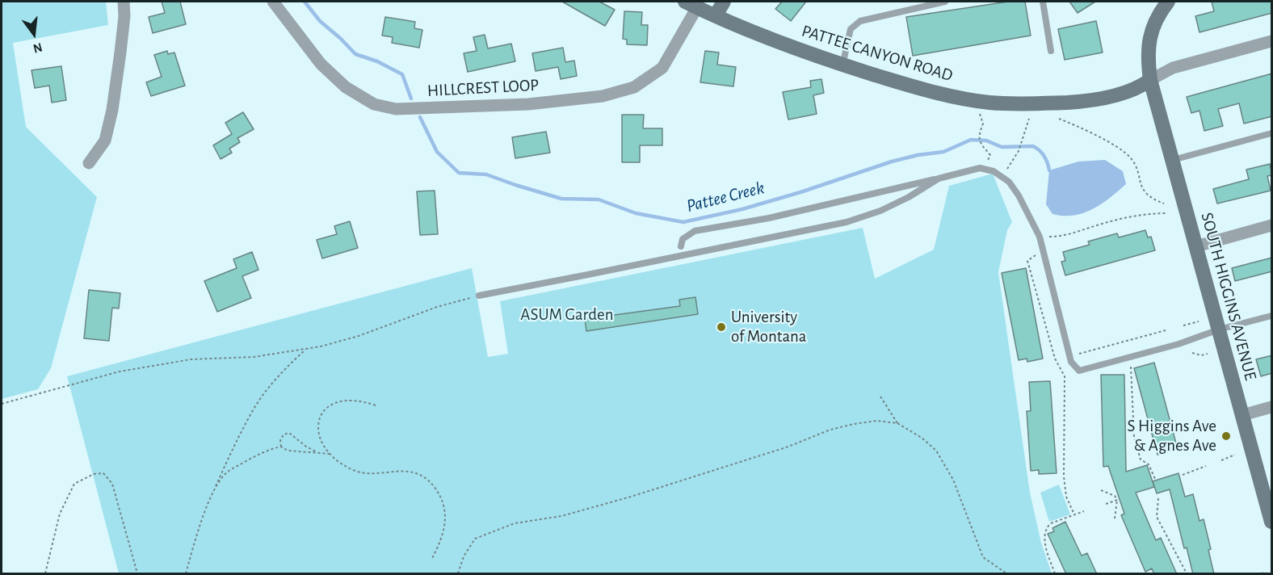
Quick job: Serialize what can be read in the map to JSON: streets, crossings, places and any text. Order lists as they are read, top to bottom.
{
  "streets": {
    "main road": ["PATTEE CANYON ROAD", "SOUTH HIGGINS AVENUE"],
    "street": ["HILLCREST LOOP"]
  },
  "crossings": [
    ["PATTEE CANYON ROAD", "HILLCREST LOOP"],
    ["PATTEE CANYON ROAD", "SOUTH HIGGINS AVENUE"]
  ],
  "water": ["Pattee Creek"],
  "parks": ["ASUM Garden"],
  "places": ["University of Montana", "S Higgins Ave & Agnes Ave"],
  "north": "bottom"
}
